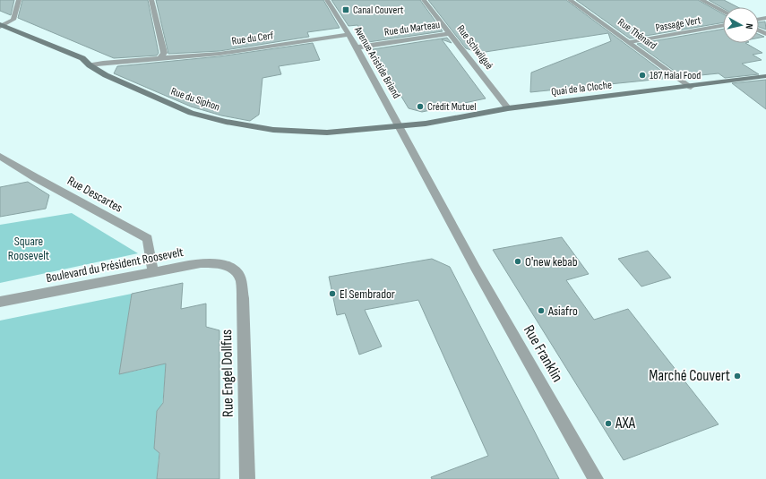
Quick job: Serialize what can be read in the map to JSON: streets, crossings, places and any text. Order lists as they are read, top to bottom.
{
  "streets": {
    "street": [
      "Passage Vert",
      "Rue du Marteau",
      "Rue Thénard",
      "Rue du Cerf",
      "Rue Schwilgué",
      "Avenue Aristide Briand",
      "Quai de la Cloche",
      "Rue du Siphon",
      "Rue Descartes",
      "Boulevard du Président Roosevelt",
      "Rue Franklin",
      "Rue Engel Dollfus"
    ]
  },
  "crossings": [
    ["Passage Vert", "Rue Thénard"],
    ["Rue du Marteau", "Rue Schwilgué"],
    ["Rue du Marteau", "Avenue Aristide Briand"],
    ["Rue Thénard", "Quai de la Cloche"],
    ["Rue du Cerf", "Avenue Aristide Briand"],
    ["Rue du Cerf", "Rue du Siphon"],
    ["Rue Schwilgué", "Quai de la Cloche"],
    ["Avenue Aristide Briand", "Quai de la Cloche"],
    ["Avenue Aristide Briand", "Rue du Siphon"],
    ["Avenue Aristide Briand", "Rue Franklin"],
    ["Quai de la Cloche", "Rue du Siphon"],
    ["Rue Descartes", "Boulevard du Président Roosevelt"],
    ["Boulevard du Président Roosevelt", "Rue Engel Dollfus"]
  ],
  "parks": ["Square Roosevelt"],
  "places": {
    "transit": ["Canal Couvert"],
    "other": [
      "187 Halal Food",
      "Crédit Mutuel",
      "O'new kebab",
      "El Sembrador",
      "Asiafro",
      "Marché Couvert",
      "AXA"
    ]
  },
  "north": "right"
}
